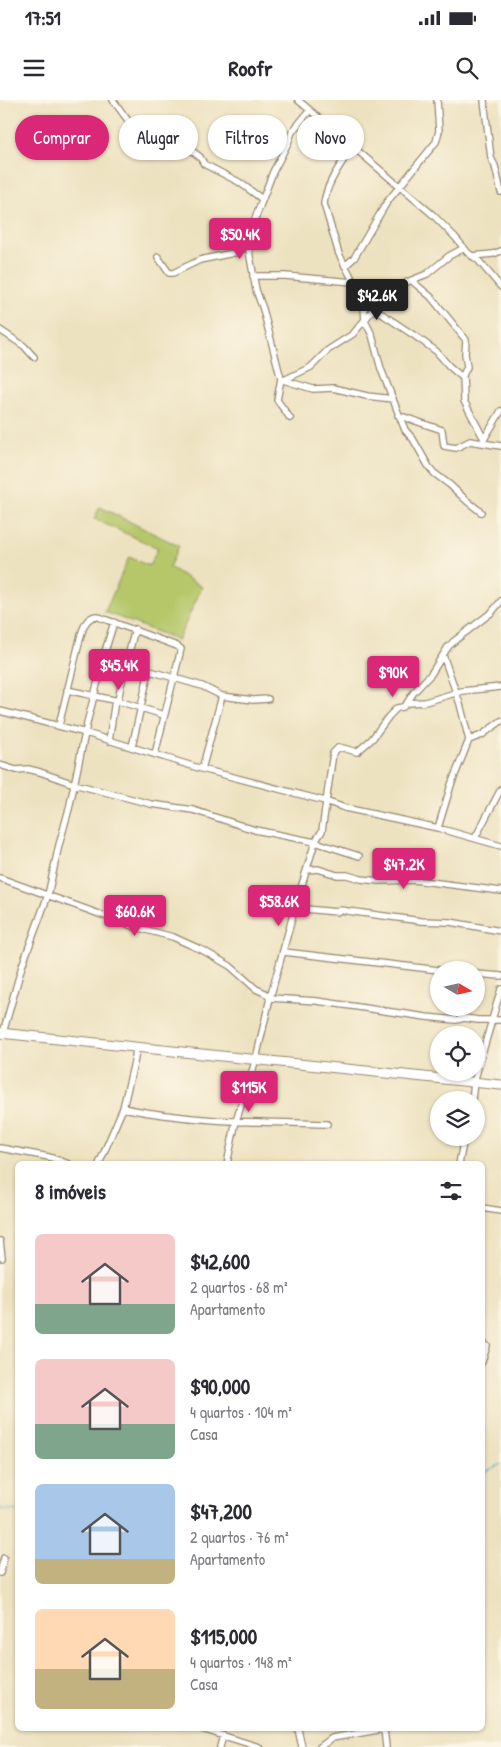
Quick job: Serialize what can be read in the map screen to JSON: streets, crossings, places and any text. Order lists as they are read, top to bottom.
{
  "north": "right",
  "page": {
    "status": "17:51",
    "header": "Roofr",
    "chip": [
      "Comprar",
      "Alugar",
      "Filtros",
      "Novo"
    ],
    "price": [
      "$50.4K",
      "$42.6K",
      "$45.4K",
      "$90K",
      "$47.2K",
      "$58.6K",
      "$60.6K",
      "$115K"
    ],
    "heading": "8 imóveis",
    "list": [
      {
        "name": "$42,600",
        "note": "2 quartos · 68 m² · Apartamento"
      },
      {
        "name": "$90,000",
        "note": "4 quartos · 104 m² · Casa"
      },
      {
        "name": "$47,200",
        "note": "2 quartos · 76 m² · Apartamento"
      },
      {
        "name": "$115,000",
        "note": "4 quartos · 148 m² · Casa"
      }
    ]
  }
}
